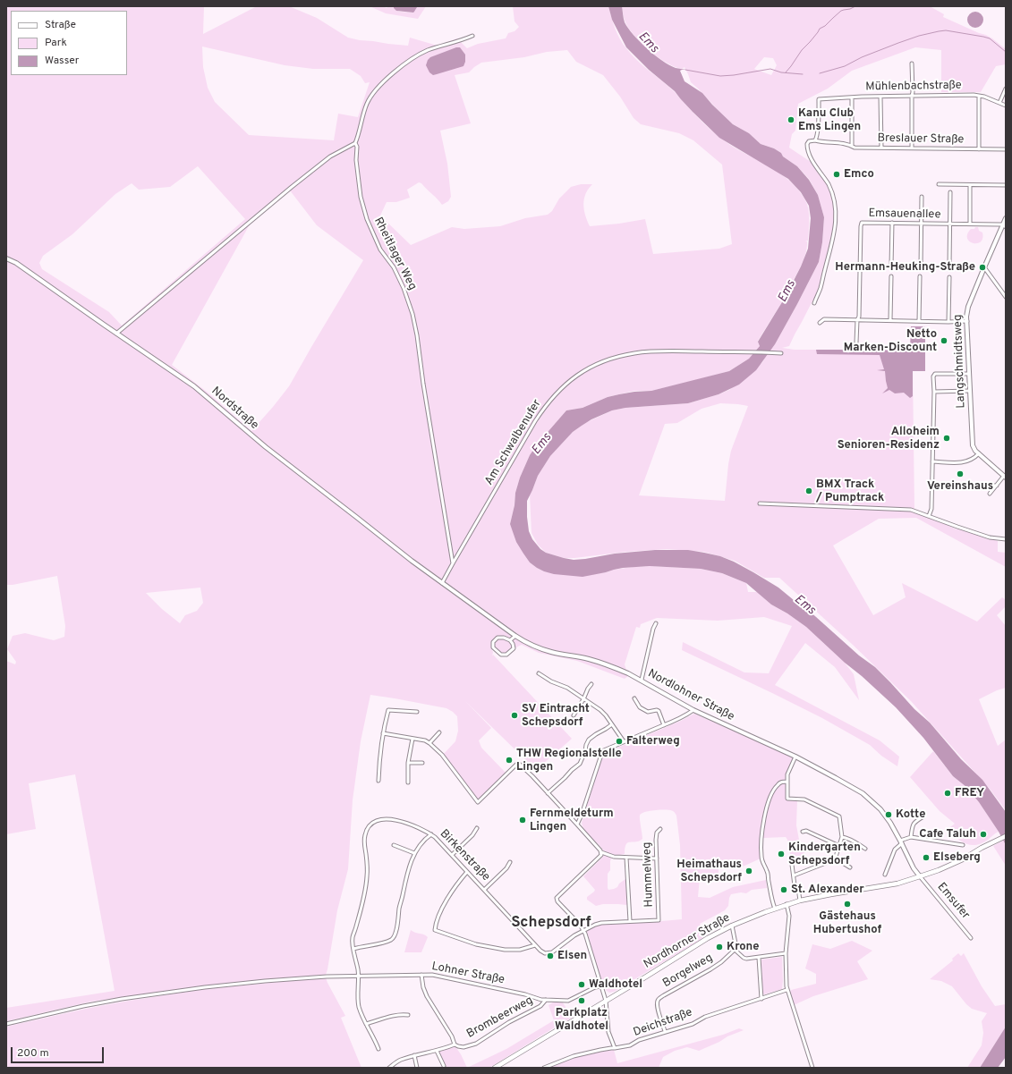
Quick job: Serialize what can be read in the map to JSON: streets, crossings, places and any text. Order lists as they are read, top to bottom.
{
  "streets": {
    "main road": ["Nordhorner Straße"],
    "street": [
      "Mühlenbachstraße",
      "Breslauer Straße",
      "Emsauenallee",
      "Rheitlager Weg",
      "Langschmidtsweg",
      "Nordstraße",
      "Am Schwalbenufer",
      "Nordlohner Straße",
      "Birkenstraße",
      "Hummelweg",
      "Emsufer",
      "Borgelweg",
      "Lohner Straße",
      "Brombeerweg",
      "Deichstraße"
    ]
  },
  "crossings": [
    ["Mühlenbachstraße", "Breslauer Straße"],
    ["Emsauenallee", "Langschmidtsweg"],
    ["Rheitlager Weg", "Am Schwalbenufer"],
    ["Nordstraße", "Am Schwalbenufer"],
    ["Nordstraße", "Nordlohner Straße"],
    ["Nordlohner Straße", "Emsufer"],
    ["Nordlohner Straße", "Nordhorner Straße"],
    ["Birkenstraße", "Lohner Straße"],
    ["Emsufer", "Nordhorner Straße"],
    ["Borgelweg", "Deichstraße"],
    ["Lohner Straße", "Brombeerweg"]
  ],
  "districts": ["Schepsdorf"],
  "water": ["Ems"],
  "places": [
    "Kanu Club Ems Lingen",
    "Emco",
    "Hermann-Heuking-Straße",
    "Netto Marken-Discount",
    "Alloheim Senioren-Residenz",
    "Vereinshaus",
    "BMX Track / Pumptrack",
    "SV Eintracht Schepsdorf",
    "Falterweg",
    "THW Regionalstelle Lingen",
    "FREY",
    "Kotte",
    "Fernmeldeturm Lingen",
    "Cafe Taluh",
    "Kindergarten Schepsdorf",
    "Elseberg",
    "Heimathaus Schepsdorf",
    "St. Alexander",
    "Gästehaus Hubertushof",
    "Krone",
    "Elsen",
    "Waldhotel",
    "Parkplatz Waldhotel"
  ],
  "legend": ["Straße", "Park", "Wasser"],
  "scale_bar": "200 m"
}
